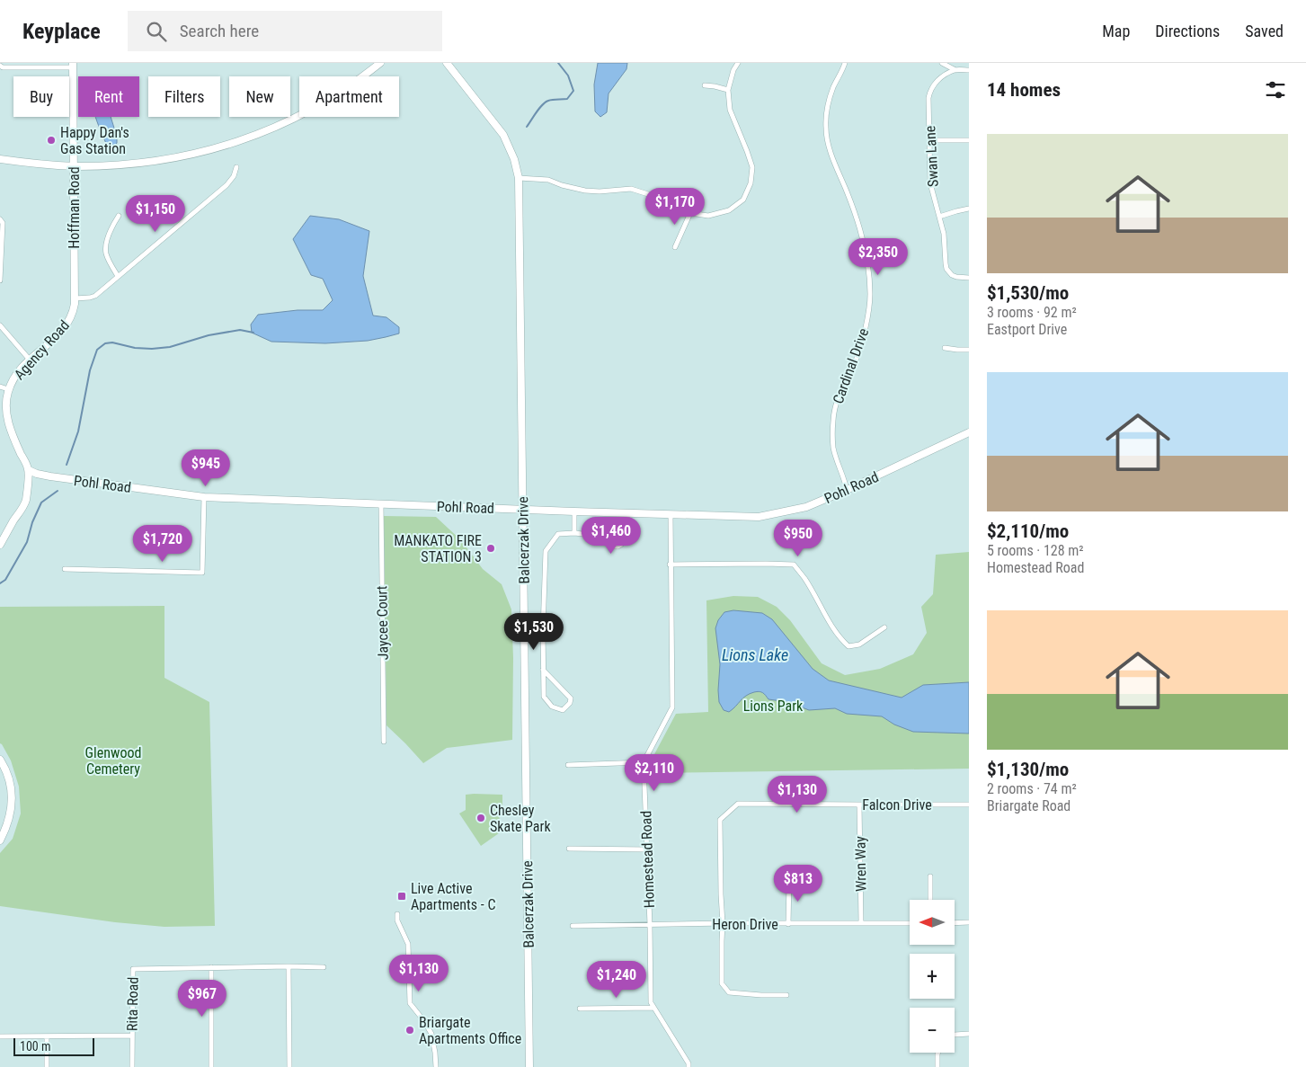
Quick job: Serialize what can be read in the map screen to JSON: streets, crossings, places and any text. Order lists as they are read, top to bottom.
{
  "streets": {
    "street": [
      "Swan Lane",
      "Hoffman Road",
      "Agency Road",
      "Cardinal Drive",
      "Pohl Road",
      "Balcerzak Drive",
      "Jaycee Court",
      "Falcon Drive",
      "Homestead Road",
      "Wren Way",
      "Heron Drive",
      "Rita Road"
    ]
  },
  "crossings": [
    ["Hoffman Road", "Agency Road"],
    ["Cardinal Drive", "Pohl Road"],
    ["Pohl Road", "Balcerzak Drive"],
    ["Pohl Road", "Jaycee Court"],
    ["Falcon Drive", "Wren Way"],
    ["Falcon Drive", "Heron Drive"],
    ["Homestead Road", "Heron Drive"],
    ["Wren Way", "Heron Drive"]
  ],
  "water": ["Lions Lake"],
  "parks": ["Lions Park", "Glenwood Cemetery"],
  "places": {
    "other": [
      "Happy Dan's Gas Station",
      "MANKATO FIRE STATION 3",
      "Chesley Skate Park",
      "Briargate Apartments Office"
    ],
    "transit": ["Live Active Apartments - C"]
  },
  "scale_bar": "100 m",
  "north": "left",
  "page": {
    "header": "Keyplace",
    "search": "Search here",
    "nav": ["Map", "Directions", "Saved"],
    "heading": "14 homes",
    "chip": [
      "Buy",
      "Rent",
      "Filters",
      "New",
      "Apartment"
    ],
    "list": [
      {
        "name": "$1,530/mo",
        "note": "3 rooms · 92 m² · Eastport Drive"
      },
      {
        "name": "$2,110/mo",
        "note": "5 rooms · 128 m² · Homestead Road"
      },
      {
        "name": "$1,130/mo",
        "note": "2 rooms · 74 m² · Briargate Road"
      }
    ],
    "price": [
      "$1,170",
      "$1,150",
      "$2,350",
      "$945",
      "$1,460",
      "$950",
      "$1,720",
      "$1,530",
      "$2,110",
      "$1,130",
      "$813",
      "$1,130",
      "$1,240",
      "$967"
    ],
    "map_buttons": ["+", "−"],
    "scale": "100 m"
  }
}
